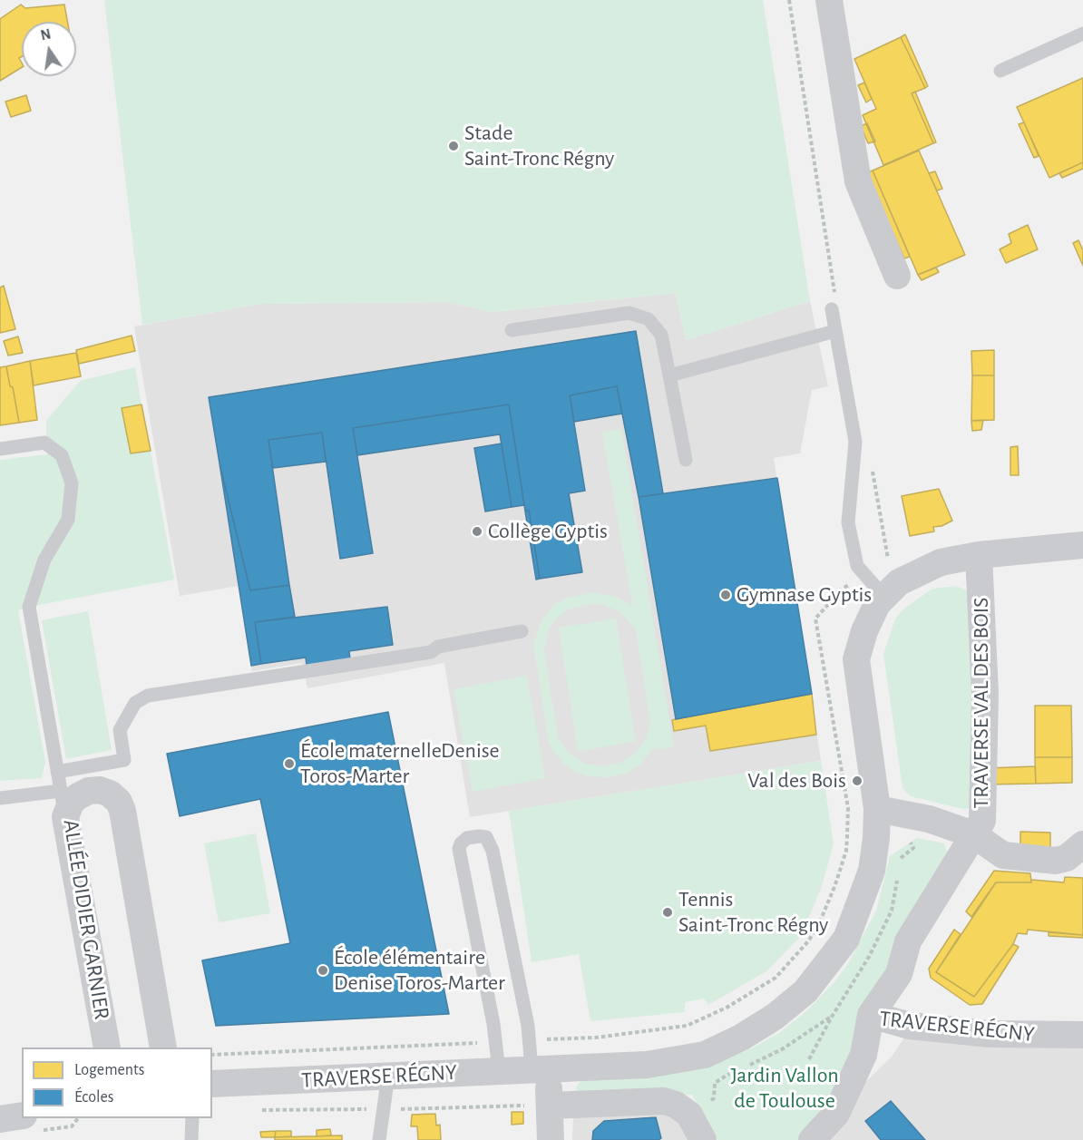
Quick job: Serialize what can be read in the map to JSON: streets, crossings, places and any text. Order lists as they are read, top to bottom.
{
  "streets": {
    "street": ["TRAVERSE VAL DES BOIS", "ALLÉE DIDIER GARNIER", "TRAVERSE RÉGNY"]
  },
  "crossings": [
    ["TRAVERSE VAL DES BOIS", "TRAVERSE RÉGNY"]
  ],
  "parks": ["Jardin Vallon de Toulouse"],
  "places": [
    "Stade Saint-Tronc Régny",
    "Collège Gyptis",
    "Gymnase Gyptis",
    "École maternelleDenise Toros-Marter",
    "Val des Bois",
    "Tennis Saint-Tronc Régny",
    "École élémentaire Denise Toros-Marter"
  ],
  "legend": ["Logements", "Écoles"],
  "north": "top"
}
